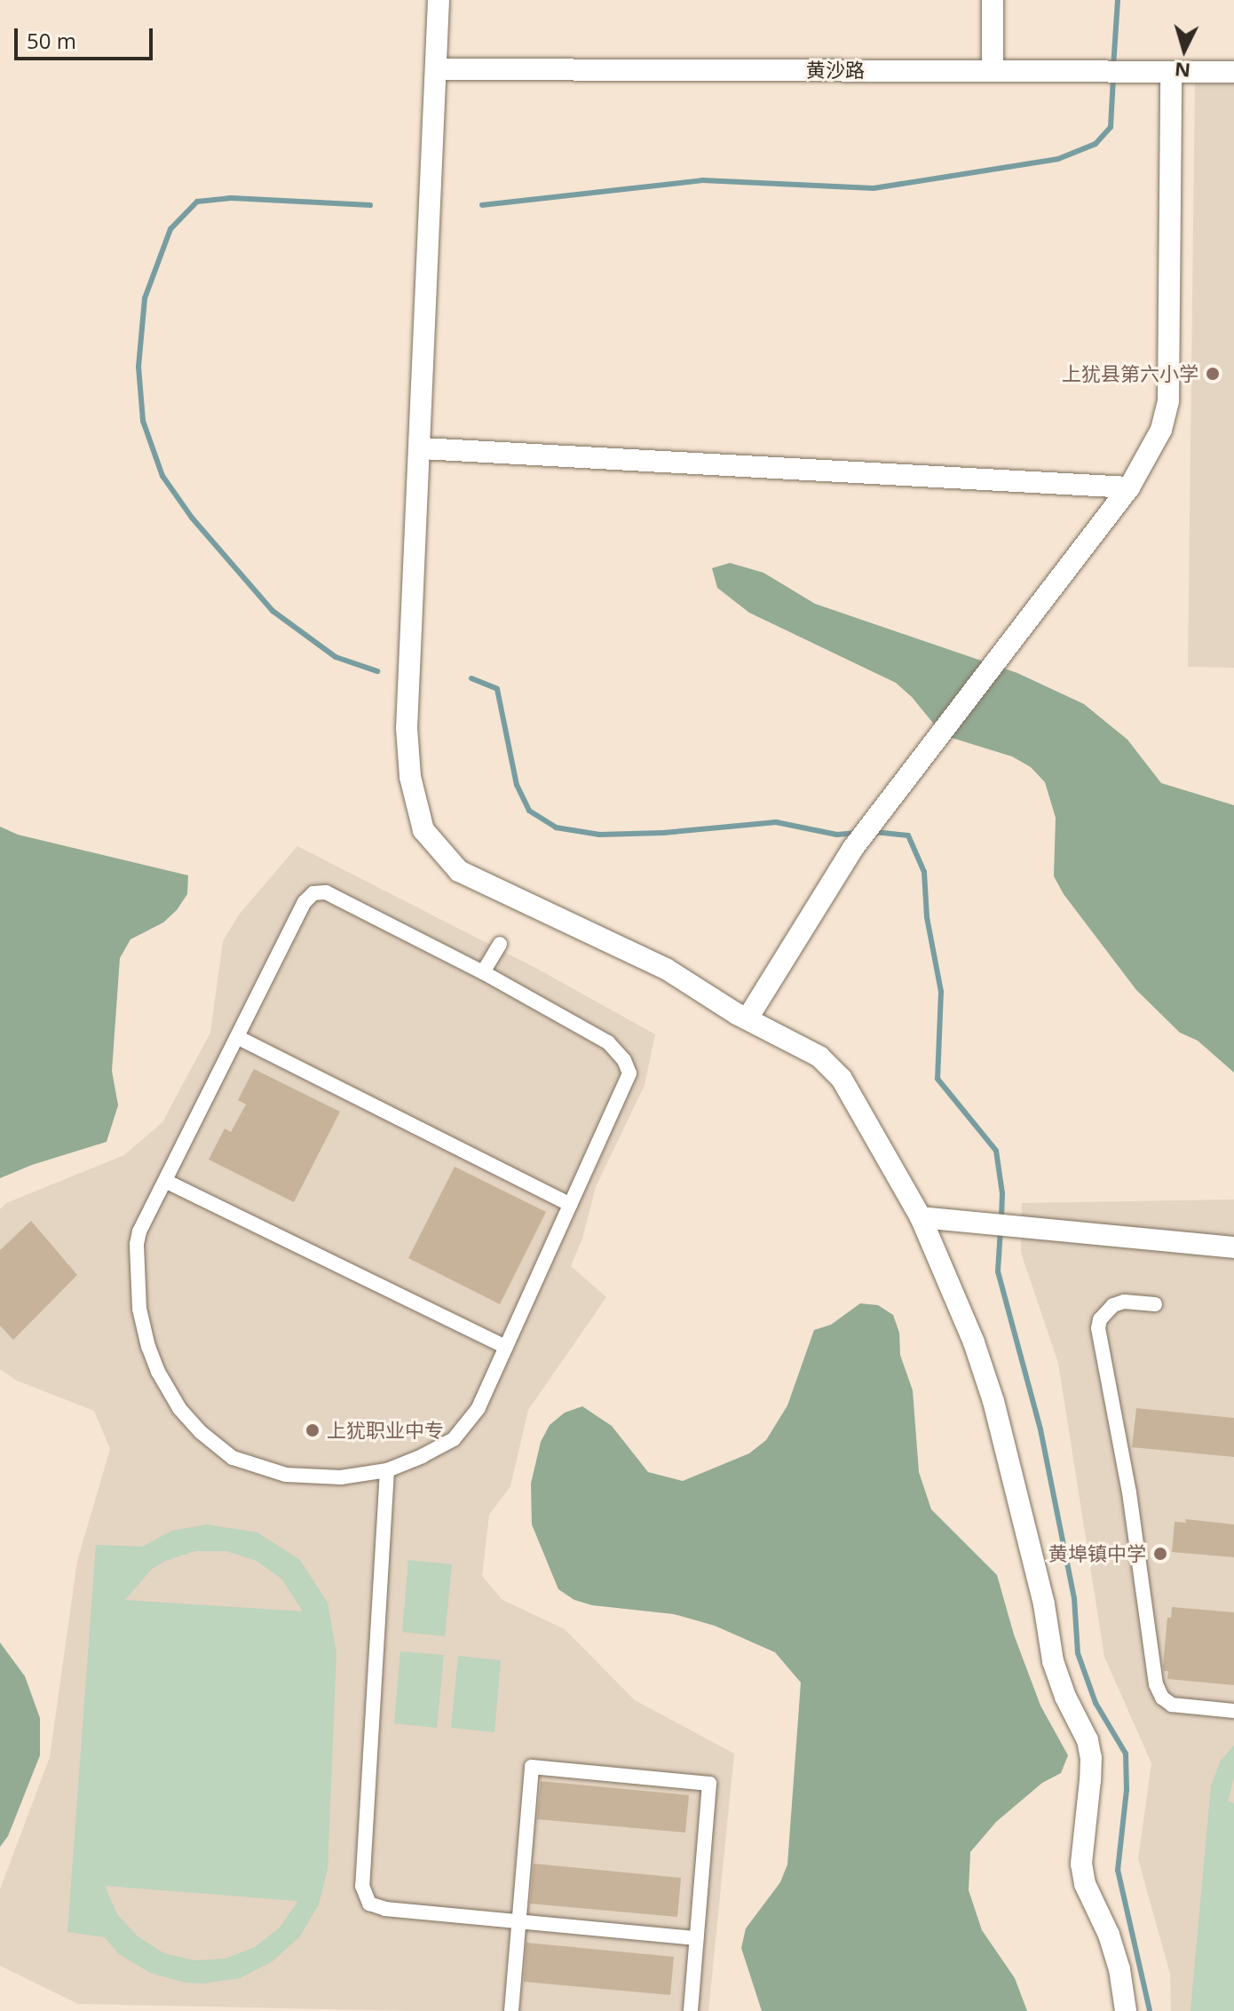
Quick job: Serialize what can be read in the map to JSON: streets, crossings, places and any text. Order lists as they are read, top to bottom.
{
  "streets": {
    "street": ["黄沙路"]
  },
  "places": ["上犹县第六小学", "上犹职业中专", "黄埠镇中学"],
  "scale_bar": "50 m",
  "north": "bottom"
}
